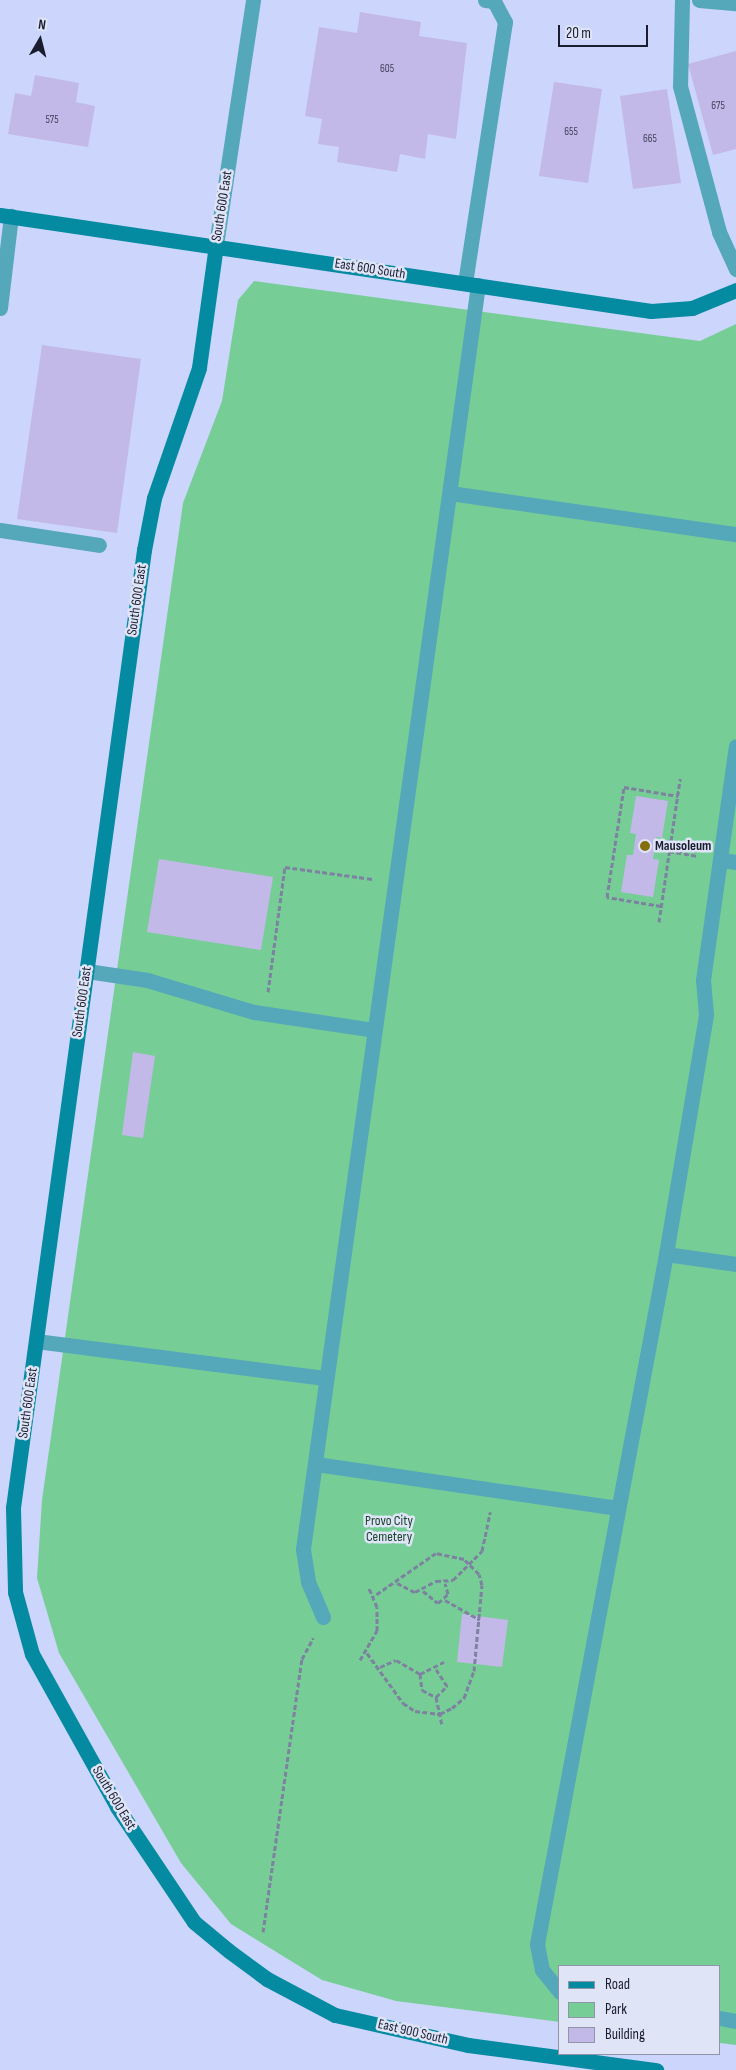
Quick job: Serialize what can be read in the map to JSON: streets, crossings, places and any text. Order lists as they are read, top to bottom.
{
  "streets": {
    "street": ["South 600 East", "East 600 South", "East 900 South"]
  },
  "crossings": [
    ["South 600 East", "East 600 South"],
    ["South 600 East", "East 900 South"]
  ],
  "parks": ["Provo City Cemetery"],
  "places": ["Mausoleum"],
  "house_numbers": [
    "605",
    "675",
    "575",
    "655",
    "665"
  ],
  "legend": ["Road", "Park", "Building"],
  "scale_bar": "20 m",
  "north": "top"
}
